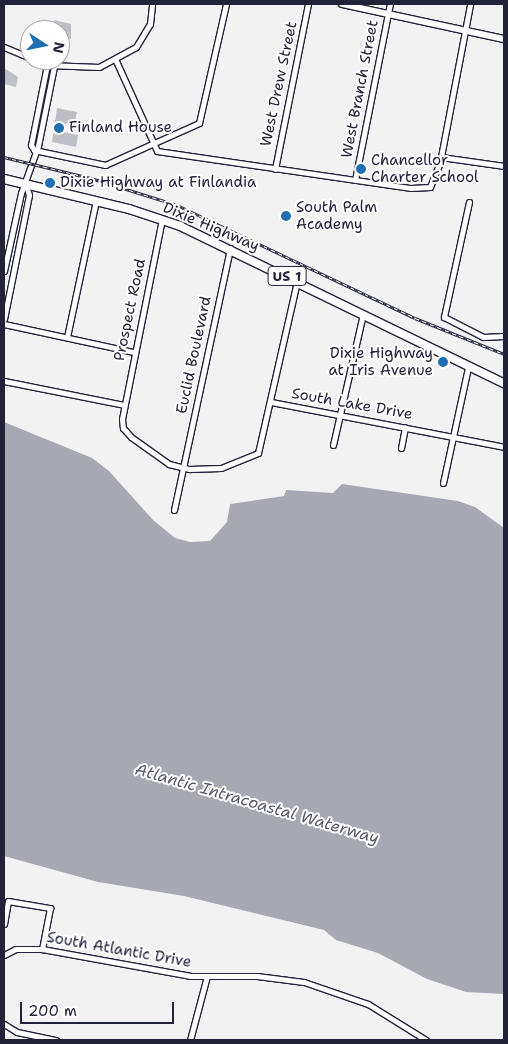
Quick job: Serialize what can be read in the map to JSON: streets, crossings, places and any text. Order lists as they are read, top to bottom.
{
  "streets": {
    "main road": ["Dixie Highway", "US 1"],
    "street": [
      "West Drew Street",
      "West Branch Street",
      "Prospect Road",
      "Euclid Boulevard",
      "South Lake Drive",
      "South Atlantic Drive"
    ]
  },
  "crossings": [
    ["Dixie Highway", "Prospect Road"],
    ["Dixie Highway", "Euclid Boulevard"],
    ["Prospect Road", "South Lake Drive"],
    ["Euclid Boulevard", "South Lake Drive"]
  ],
  "water": ["Atlantic Intracoastal Waterway"],
  "places": [
    "Finland House",
    "Chancellor Charter School",
    "Dixie Highway at Finlandia",
    "South Palm Academy",
    "Dixie Highway at Iris Avenue"
  ],
  "scale_bar": "200 m",
  "north": "right"
}
